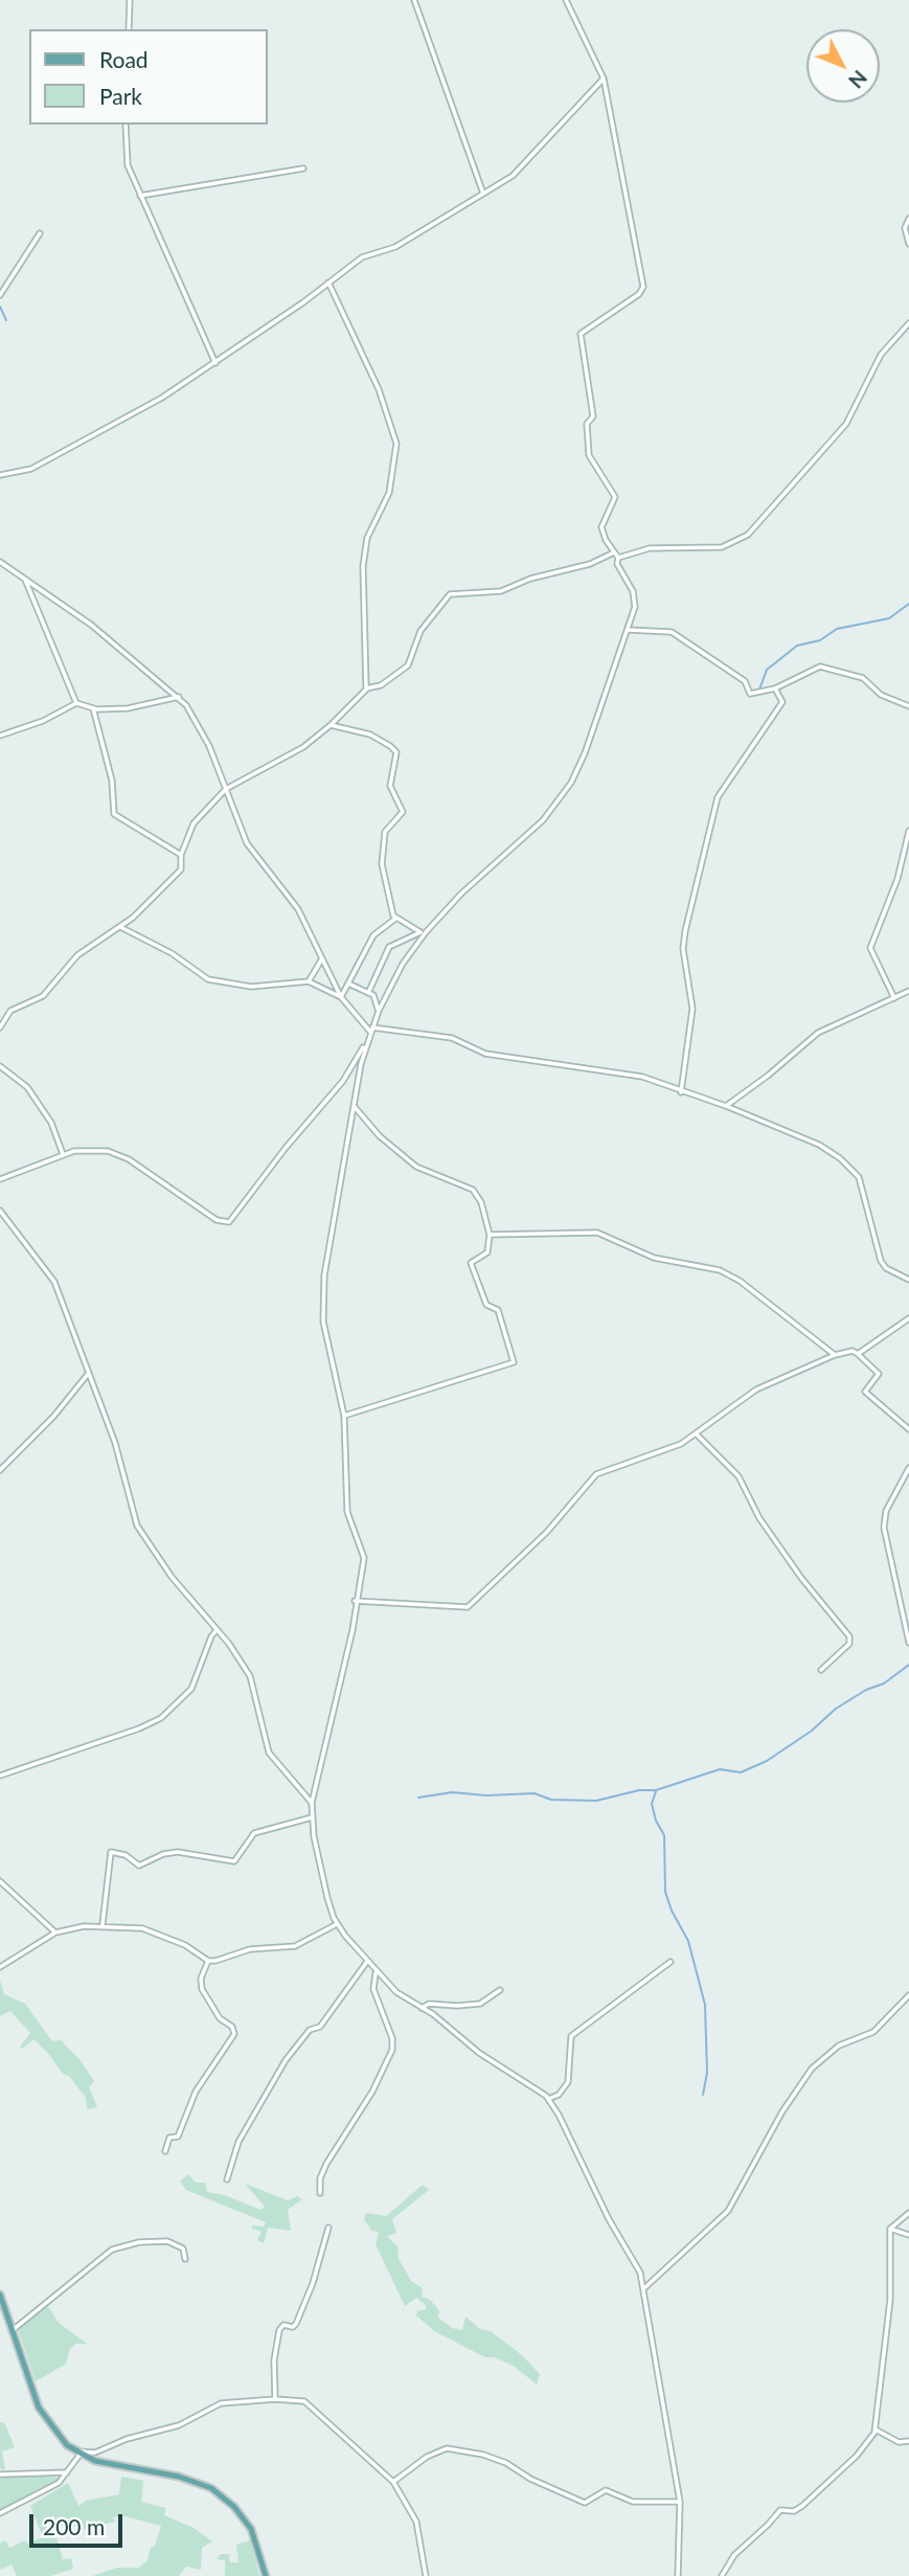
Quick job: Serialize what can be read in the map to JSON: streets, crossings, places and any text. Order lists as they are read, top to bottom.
{
  "legend": ["Road", "Park"],
  "scale_bar": "200 m",
  "north": "bottom right"
}
